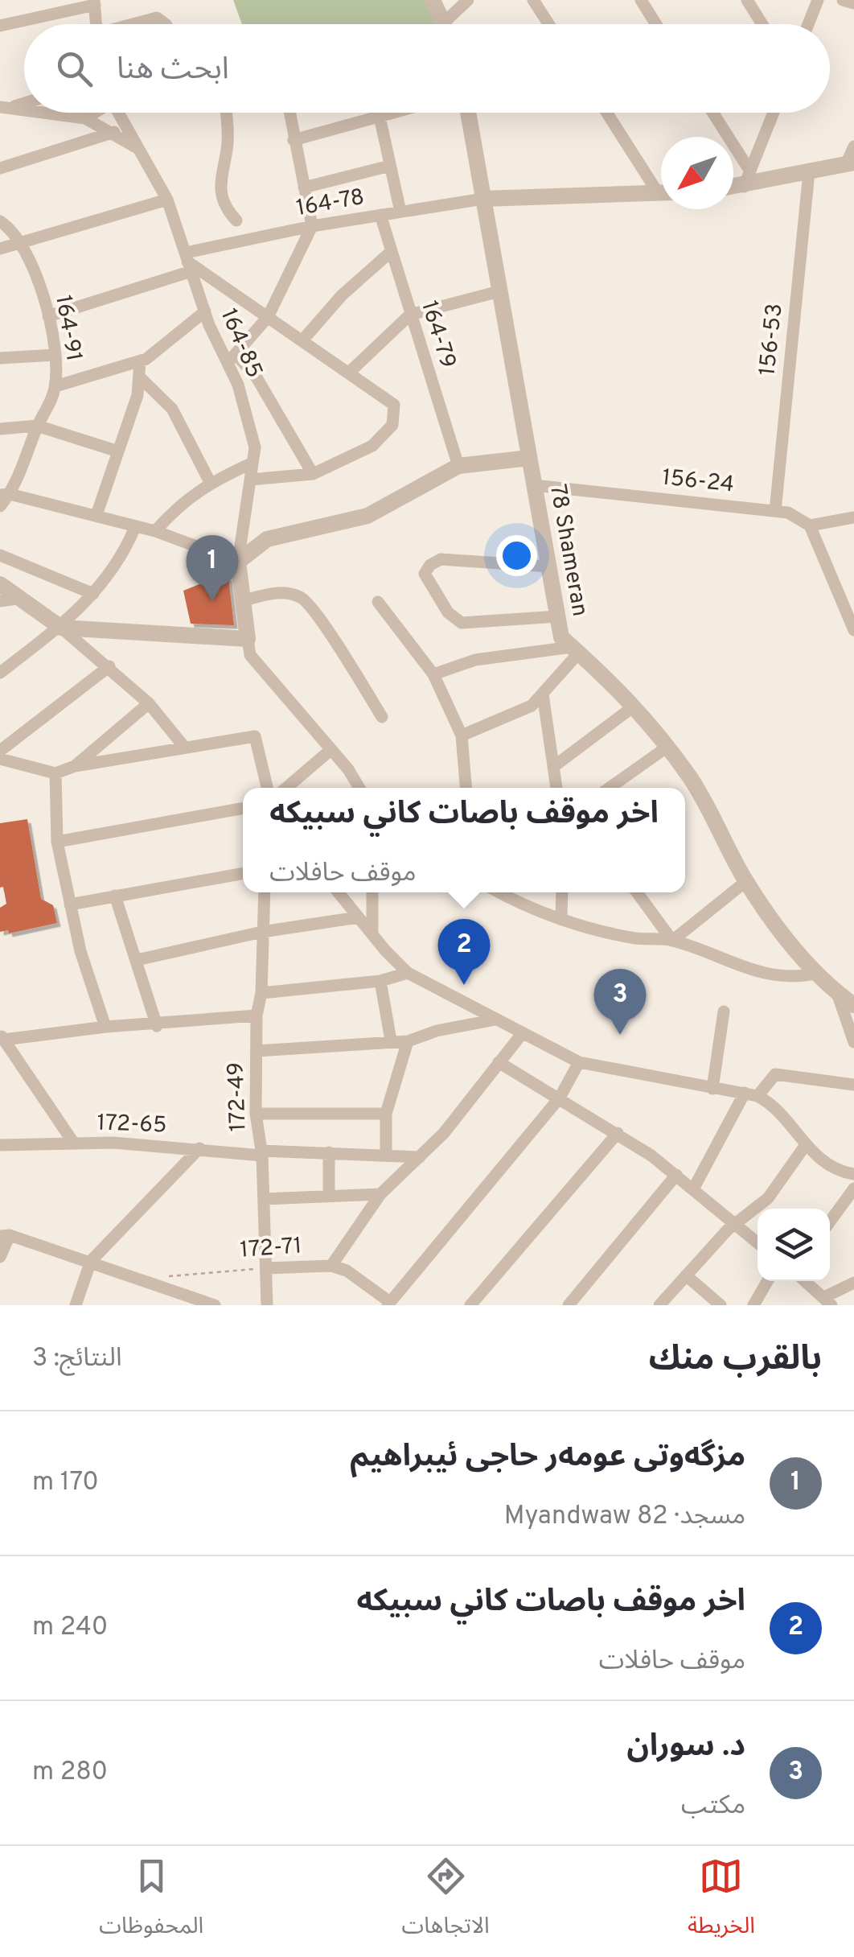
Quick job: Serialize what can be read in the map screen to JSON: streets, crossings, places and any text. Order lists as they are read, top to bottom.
{
  "streets": {
    "street": [
      "164-78",
      "164-91",
      "164-79",
      "156-53",
      "164-85",
      "156-24",
      "78 Shameran",
      "172-49",
      "172-65",
      "172-71"
    ]
  },
  "crossings": [
    ["164-78", "164-91"],
    ["164-78", "164-79"],
    ["164-78", "164-85"],
    ["164-78", "78 Shameran"],
    ["156-53", "156-24"],
    ["156-24", "78 Shameran"],
    ["172-49", "172-65"],
    ["172-49", "172-71"]
  ],
  "north": "bottom left",
  "page": {
    "search": "ابحث هنا",
    "pins": ["1", "2", "3"],
    "popup": ["اخر موقف باصات كاني سبيكه", "موقف حافلات"],
    "heading": ["بالقرب منك", "النتائج: 3"],
    "list": [
      {
        "mark": "1",
        "name": "مزگەوتی عومەر حاجی ئیبراهیم",
        "note": "مسجد · 82 Myandwaw",
        "value": "170 m"
      },
      {
        "mark": "2",
        "name": "اخر موقف باصات كاني سبيكه",
        "note": "موقف حافلات",
        "value": "240 m"
      },
      {
        "mark": "3",
        "name": "د. سوران",
        "note": "مكتب",
        "value": "280 m"
      }
    ],
    "nav": ["الخريطة", "الاتجاهات", "المحفوظات"]
  }
}
